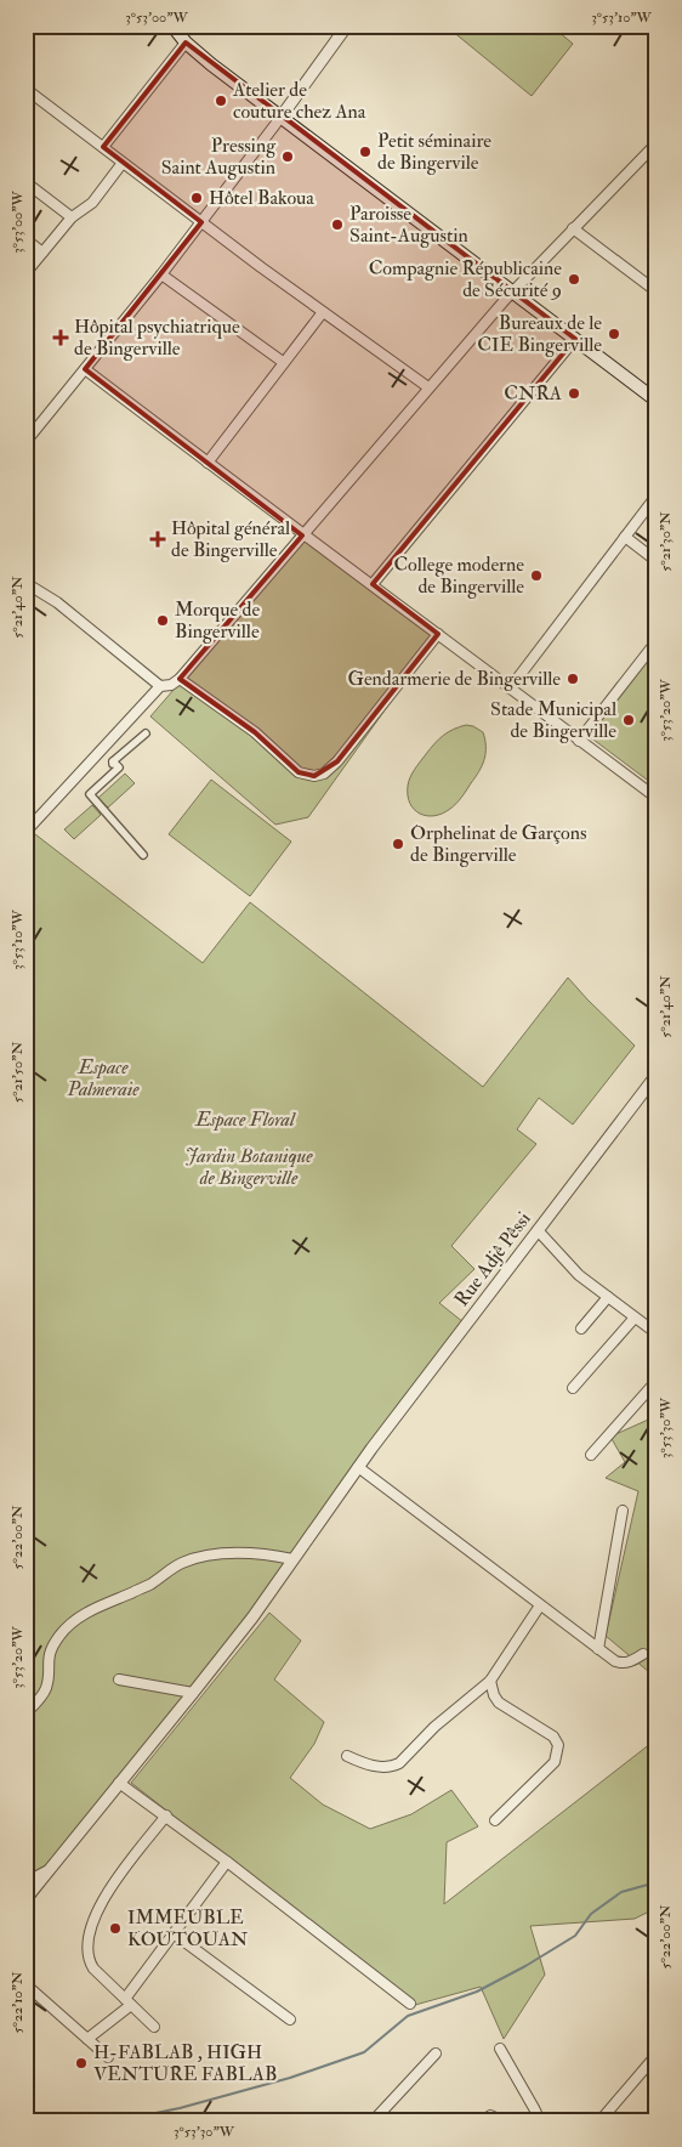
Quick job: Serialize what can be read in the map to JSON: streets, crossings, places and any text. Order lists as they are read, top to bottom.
{
  "streets": {
    "street": ["Rue Adjê Pêssi"]
  },
  "parks": ["Espace Palmeraie", "Espace Floral", "Jardin Botanique de Bingerville"],
  "places": {
    "other": [
      "Atelier de couture chez Ana",
      "Petit séminaire de Bingervile",
      "Pressing Saint Augustin",
      "Hôtel Bakoua",
      "Paroisse Saint-Augustin",
      "Compagnie Républicaine de Sécurité 9",
      "Bureaux de le CIE Bingerville",
      "CNRA",
      "College moderne de Bingerville",
      "Morque de Bingerville",
      "Gendarmerie de Bingerville",
      "Stade Municipal de Bingerville",
      "Orphelinat de Garçons de Bingerville",
      "IMMEUBLE KOUTOUAN",
      "H-FABLAB , HIGH VENTURE FABLAB"
    ],
    "health": ["Hôpital psychiatrique de Bingerville", "Hôpital général de Bingerville"]
  },
  "coordinates": [
    "3°53'00\"W",
    "3°53'10\"W",
    "5°21'30\"N",
    "5°21'40\"N",
    "3°53'20\"W",
    "5°21'50\"N",
    "3°53'30\"W",
    "5°22'00\"N",
    "5°22'10\"N"
  ]
}
